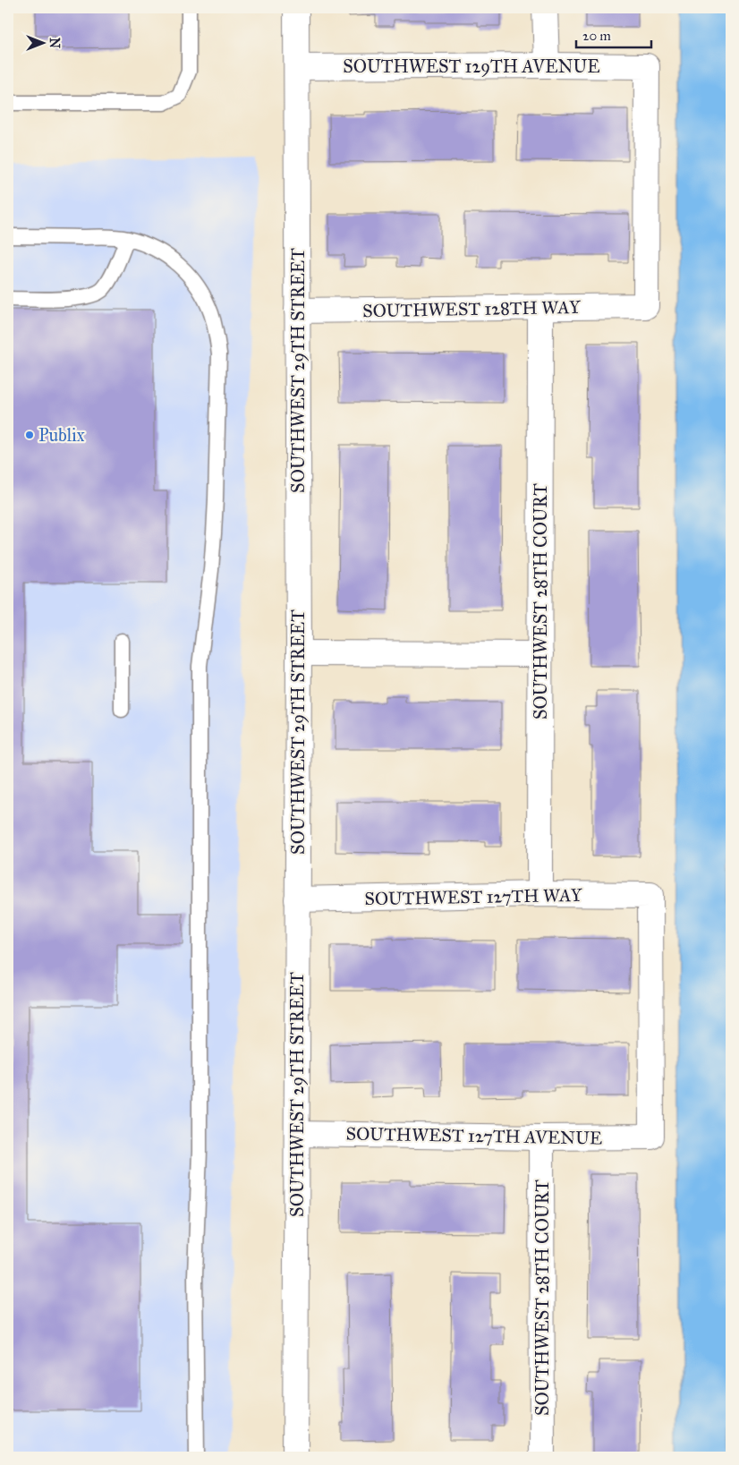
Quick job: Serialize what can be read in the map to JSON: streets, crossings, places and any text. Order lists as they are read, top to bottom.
{
  "streets": {
    "street": [
      "SOUTHWEST 129TH AVENUE",
      "SOUTHWEST 128TH WAY",
      "SOUTHWEST 29TH STREET",
      "SOUTHWEST 28TH COURT",
      "SOUTHWEST 127TH WAY",
      "SOUTHWEST 127TH AVENUE"
    ]
  },
  "crossings": [
    ["SOUTHWEST 129TH AVENUE", "SOUTHWEST 128TH WAY"],
    ["SOUTHWEST 129TH AVENUE", "SOUTHWEST 29TH STREET"],
    ["SOUTHWEST 128TH WAY", "SOUTHWEST 29TH STREET"],
    ["SOUTHWEST 128TH WAY", "SOUTHWEST 28TH COURT"],
    ["SOUTHWEST 29TH STREET", "SOUTHWEST 127TH WAY"],
    ["SOUTHWEST 29TH STREET", "SOUTHWEST 127TH AVENUE"],
    ["SOUTHWEST 28TH COURT", "SOUTHWEST 127TH WAY"],
    ["SOUTHWEST 28TH COURT", "SOUTHWEST 127TH AVENUE"],
    ["SOUTHWEST 127TH WAY", "SOUTHWEST 127TH AVENUE"]
  ],
  "places": ["Publix"],
  "scale_bar": "20 m",
  "north": "right"
}
